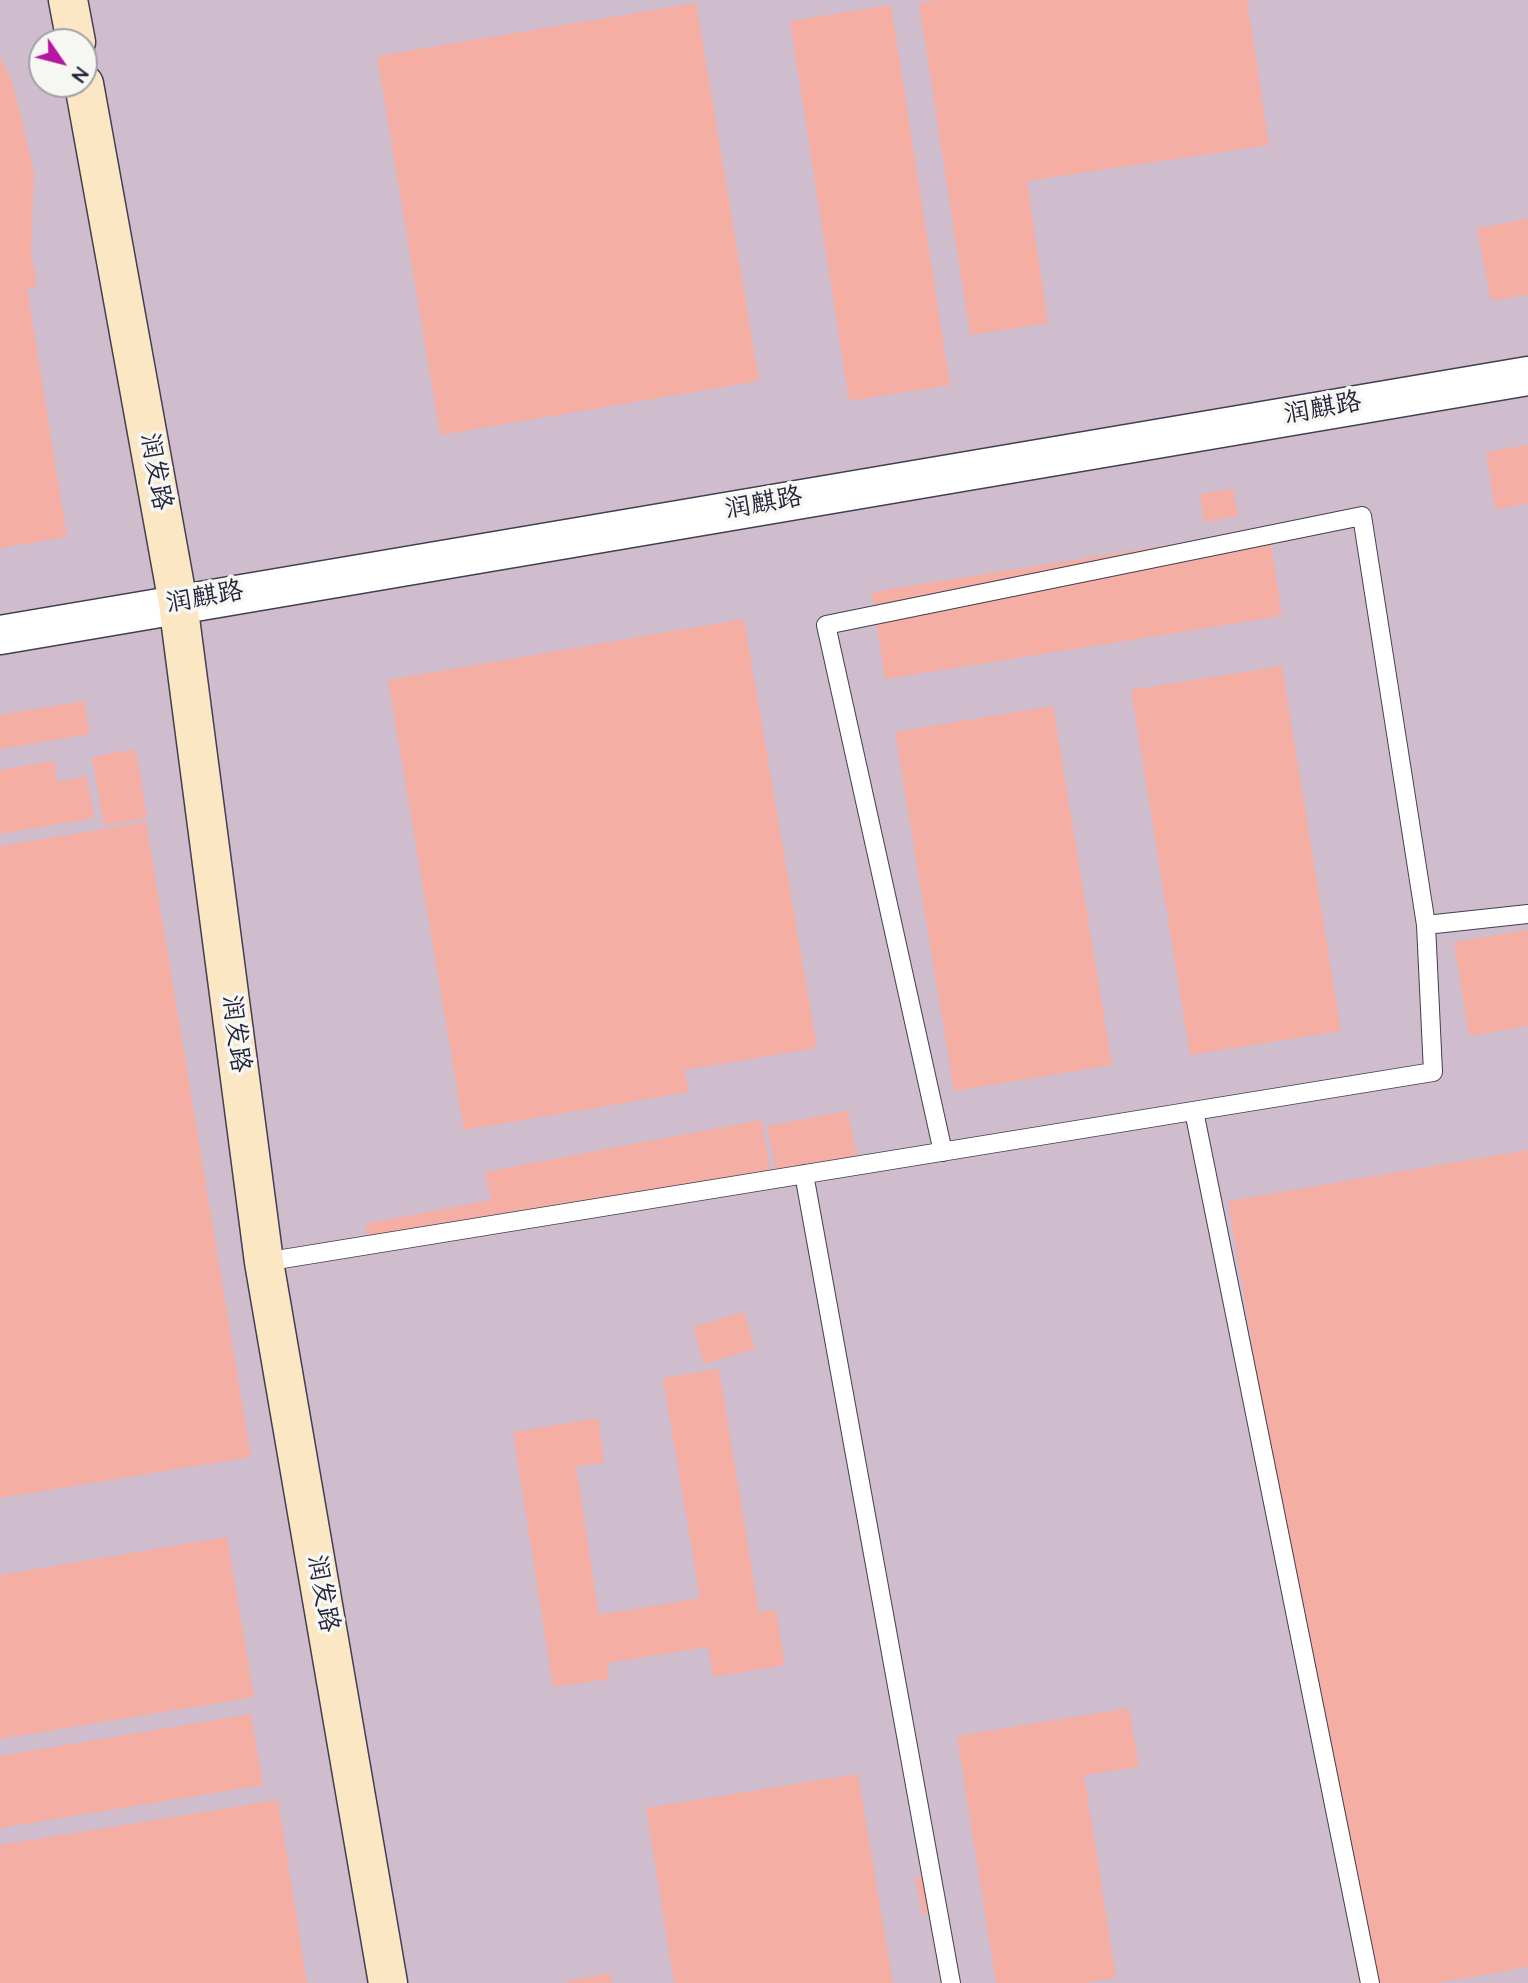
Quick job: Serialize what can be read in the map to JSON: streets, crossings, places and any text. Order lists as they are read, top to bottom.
{
  "streets": {
    "main road": ["润发路"],
    "street": ["润麒路"]
  },
  "crossings": [
    ["润麒路", "润发路"]
  ],
  "north": "bottom right"
}
